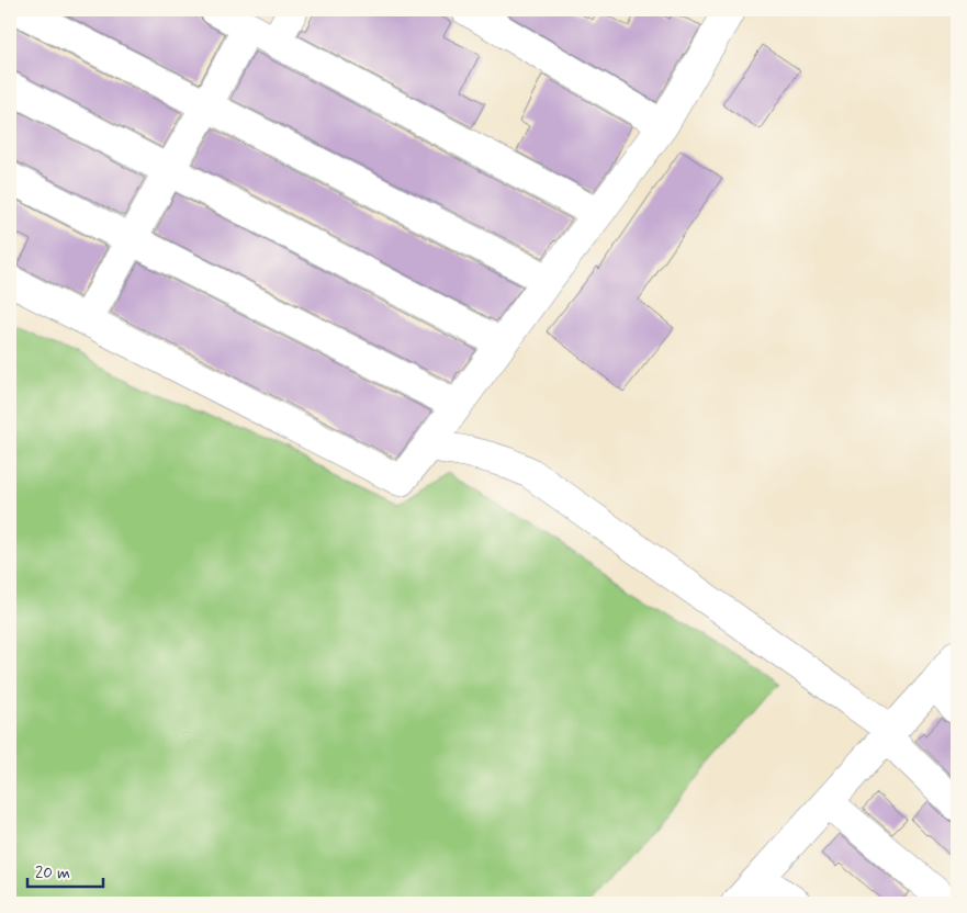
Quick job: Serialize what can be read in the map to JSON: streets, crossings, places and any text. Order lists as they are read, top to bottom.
{
  "scale_bar": "20 m"
}
